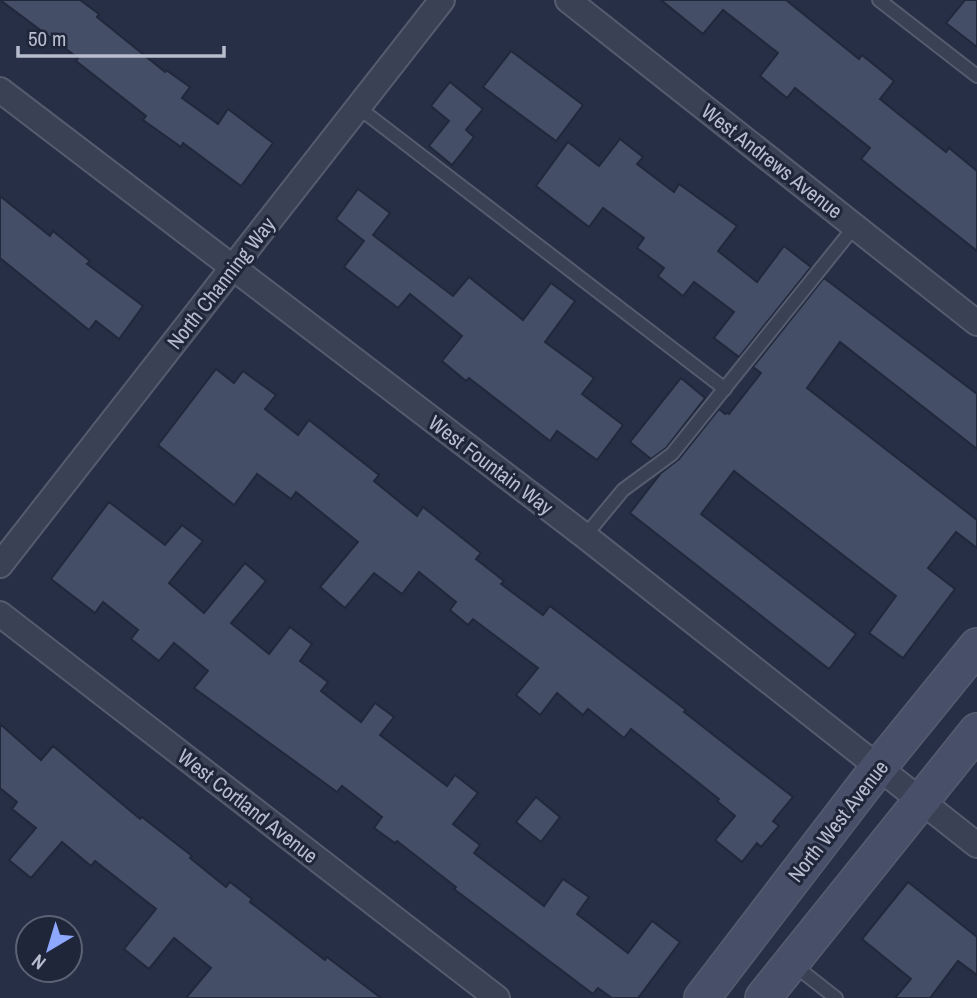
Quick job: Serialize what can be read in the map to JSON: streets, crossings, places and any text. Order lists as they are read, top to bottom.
{
  "streets": {
    "main road": ["North West Avenue"],
    "street": [
      "West Andrews Avenue",
      "North Channing Way",
      "West Fountain Way",
      "West Cortland Avenue"
    ]
  },
  "crossings": [
    ["North Channing Way", "West Fountain Way"],
    ["West Fountain Way", "North West Avenue"]
  ],
  "scale_bar": "50 m",
  "north": "bottom left"
}
